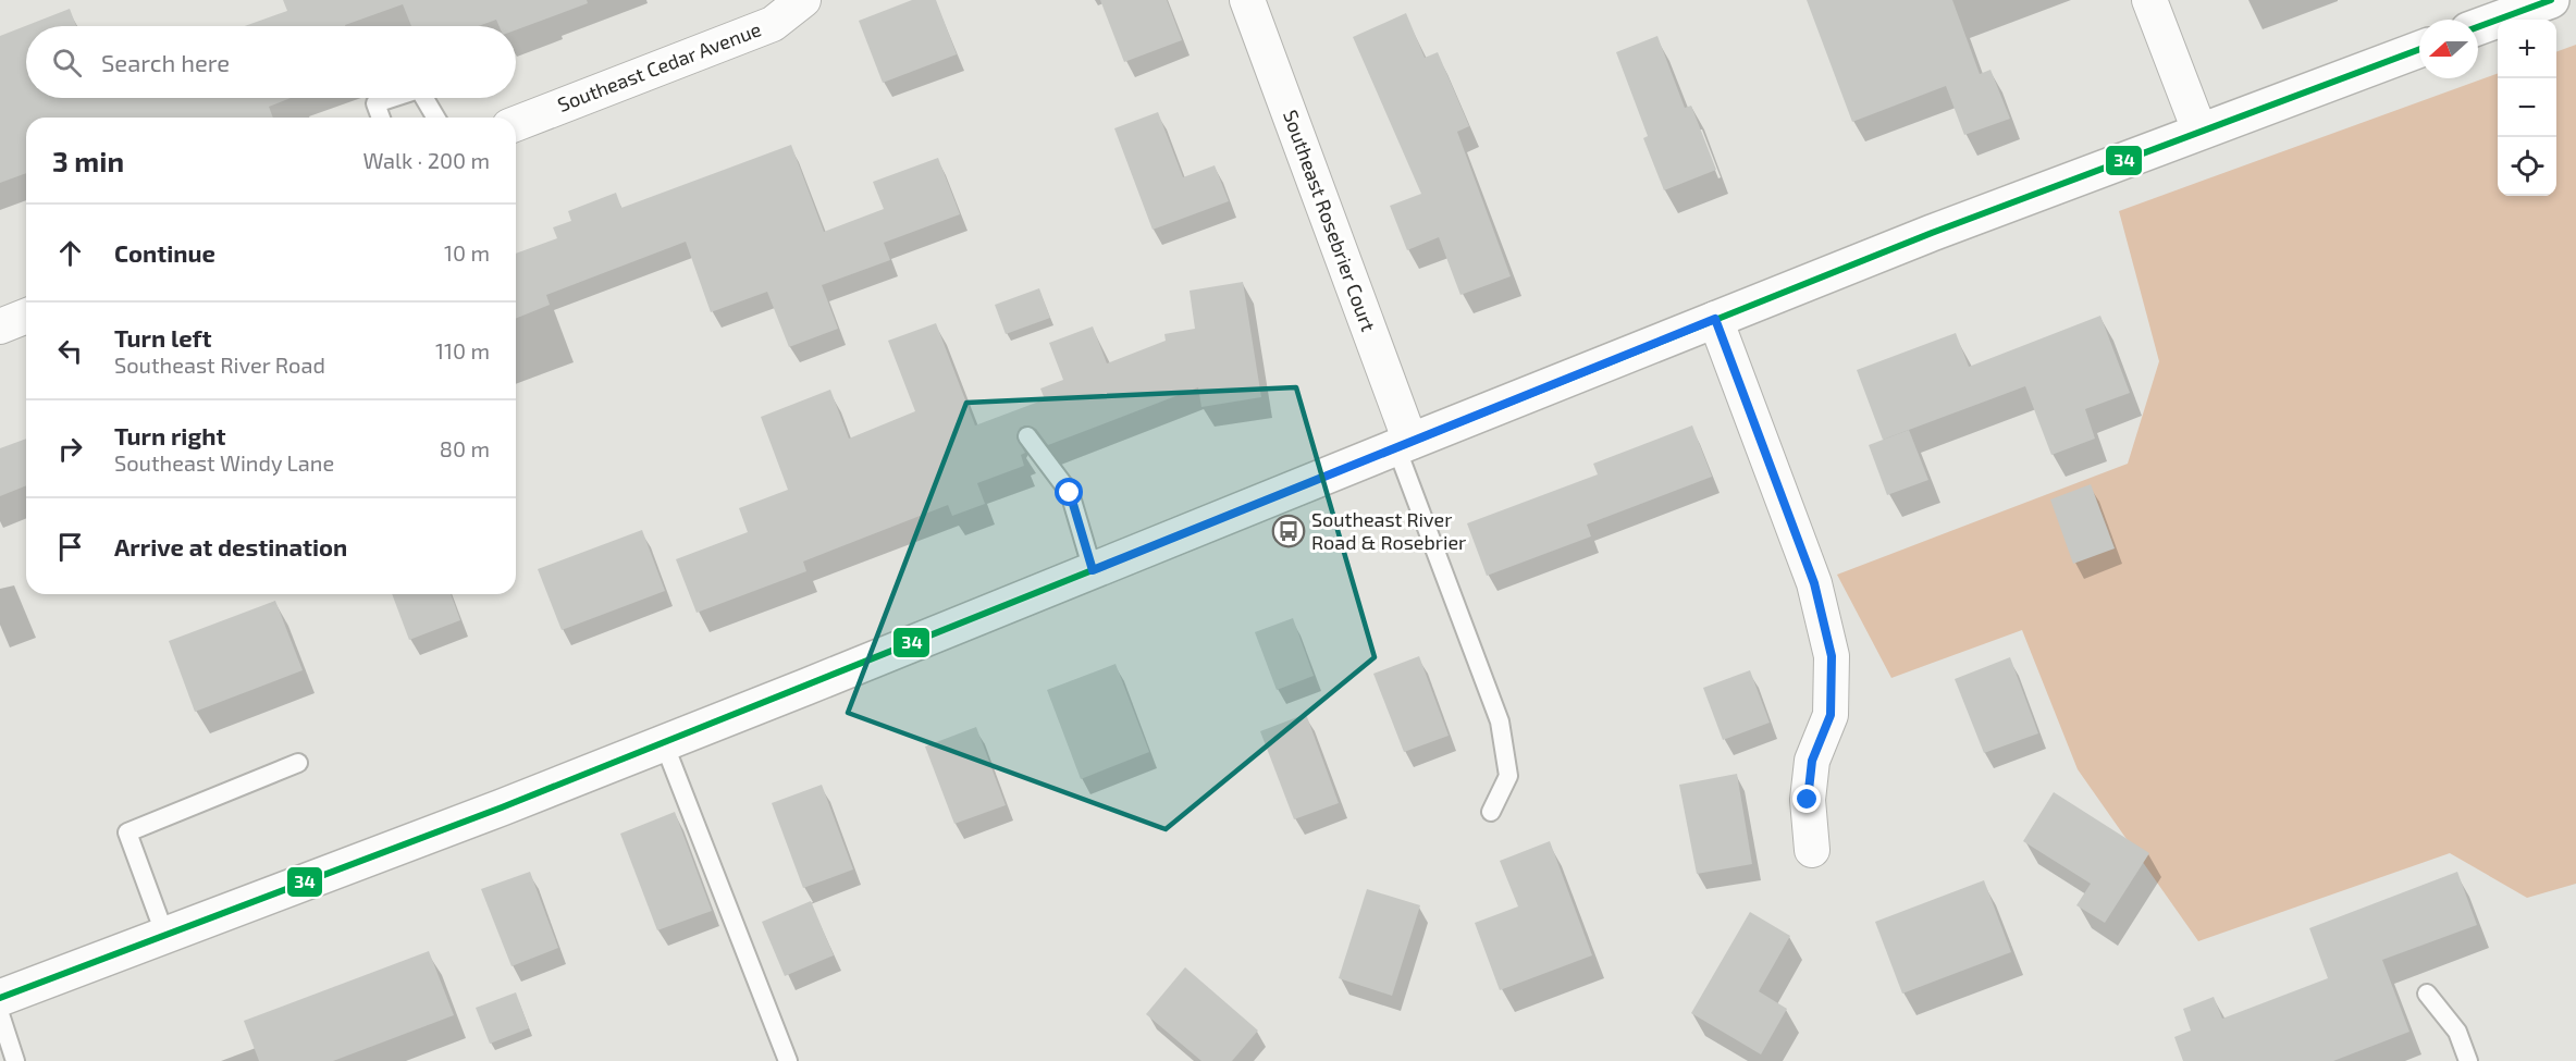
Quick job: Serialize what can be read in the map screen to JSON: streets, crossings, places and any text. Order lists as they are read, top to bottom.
{
  "streets": {
    "street": ["Southeast Cedar Avenue", "Southeast Rosebrier Court"]
  },
  "places": {
    "bus stop": ["Southeast River Road & Rosebrier"]
  },
  "lines": ["transit line 34"],
  "north": "left",
  "page": {
    "map_buttons": ["+", "−"],
    "search": "Search here",
    "heading": ["3 min", "Walk · 200 m"],
    "list": [
      ["Continue", "10 m"],
      ["Turn left", "Southeast River Road", "110 m"],
      ["Turn right", "Southeast Windy Lane", "80 m"],
      "Arrive at destination"
    ]
  }
}
